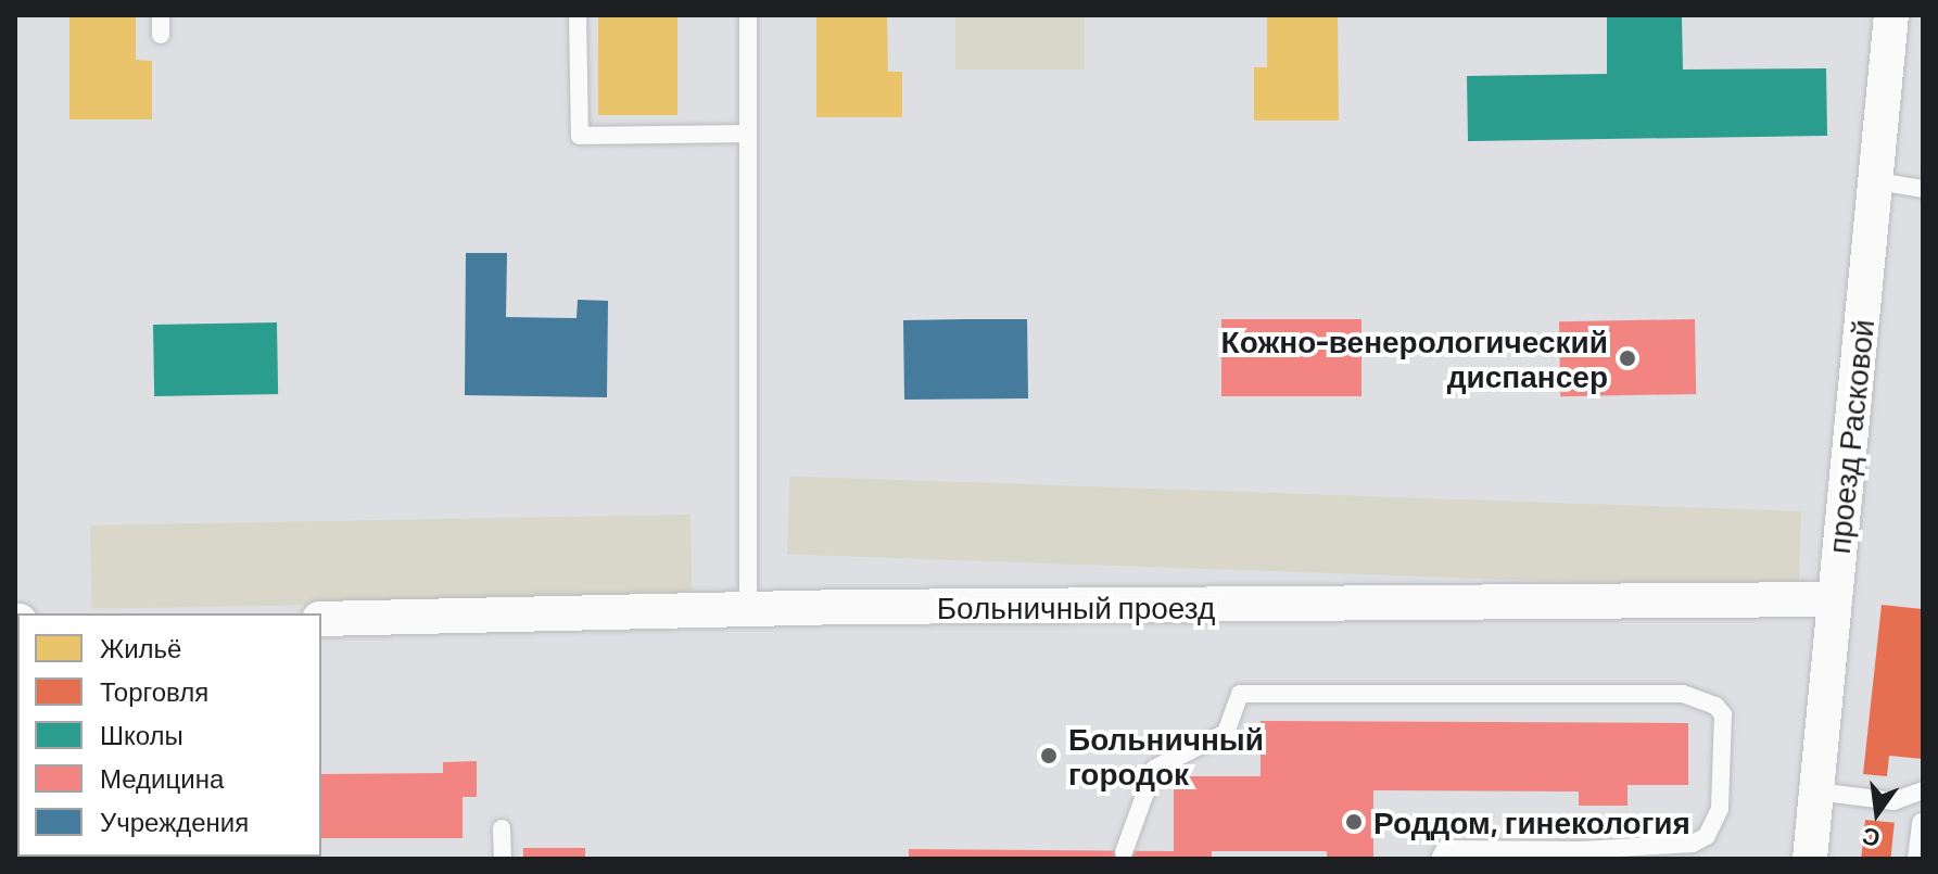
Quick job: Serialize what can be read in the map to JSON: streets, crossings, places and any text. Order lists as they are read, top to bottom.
{
  "streets": {
    "street": ["проезд Расковой", "Больничный проезд"]
  },
  "crossings": [
    ["проезд Расковой", "Больничный проезд"]
  ],
  "places": ["Кожно-венерологический диспансер", "Больничный городок", "Роддом, гинекология"],
  "legend": [
    "Жильё",
    "Торговля",
    "Школы",
    "Медицина",
    "Учреждения"
  ],
  "north": "bottom"
}
